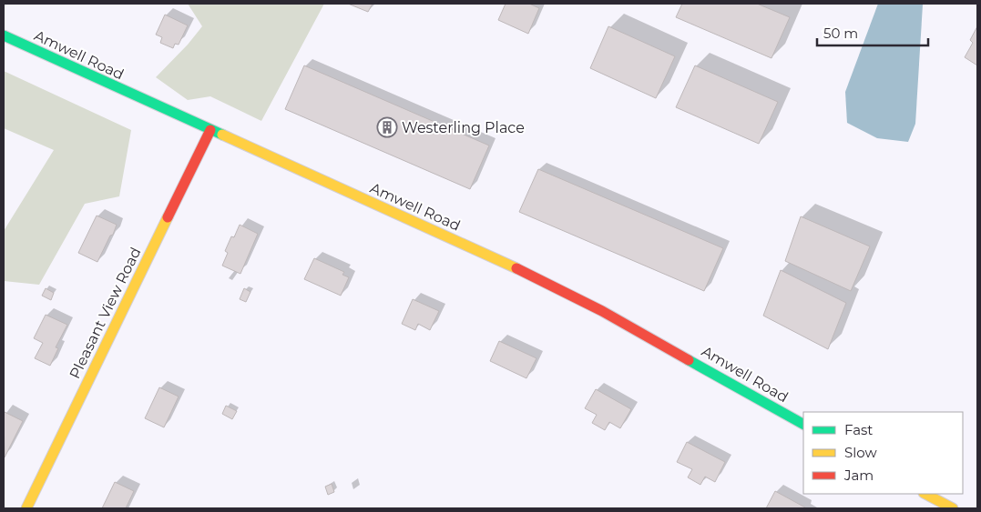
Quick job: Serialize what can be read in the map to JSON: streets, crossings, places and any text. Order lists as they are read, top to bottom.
{
  "streets": {
    "main road": ["Amwell Road", "Pleasant View Road"]
  },
  "crossings": [
    ["Amwell Road", "Pleasant View Road"]
  ],
  "places": {
    "building": ["Westerling Place"]
  },
  "legend": ["Fast", "Slow", "Jam"],
  "scale_bar": "50 m"
}
